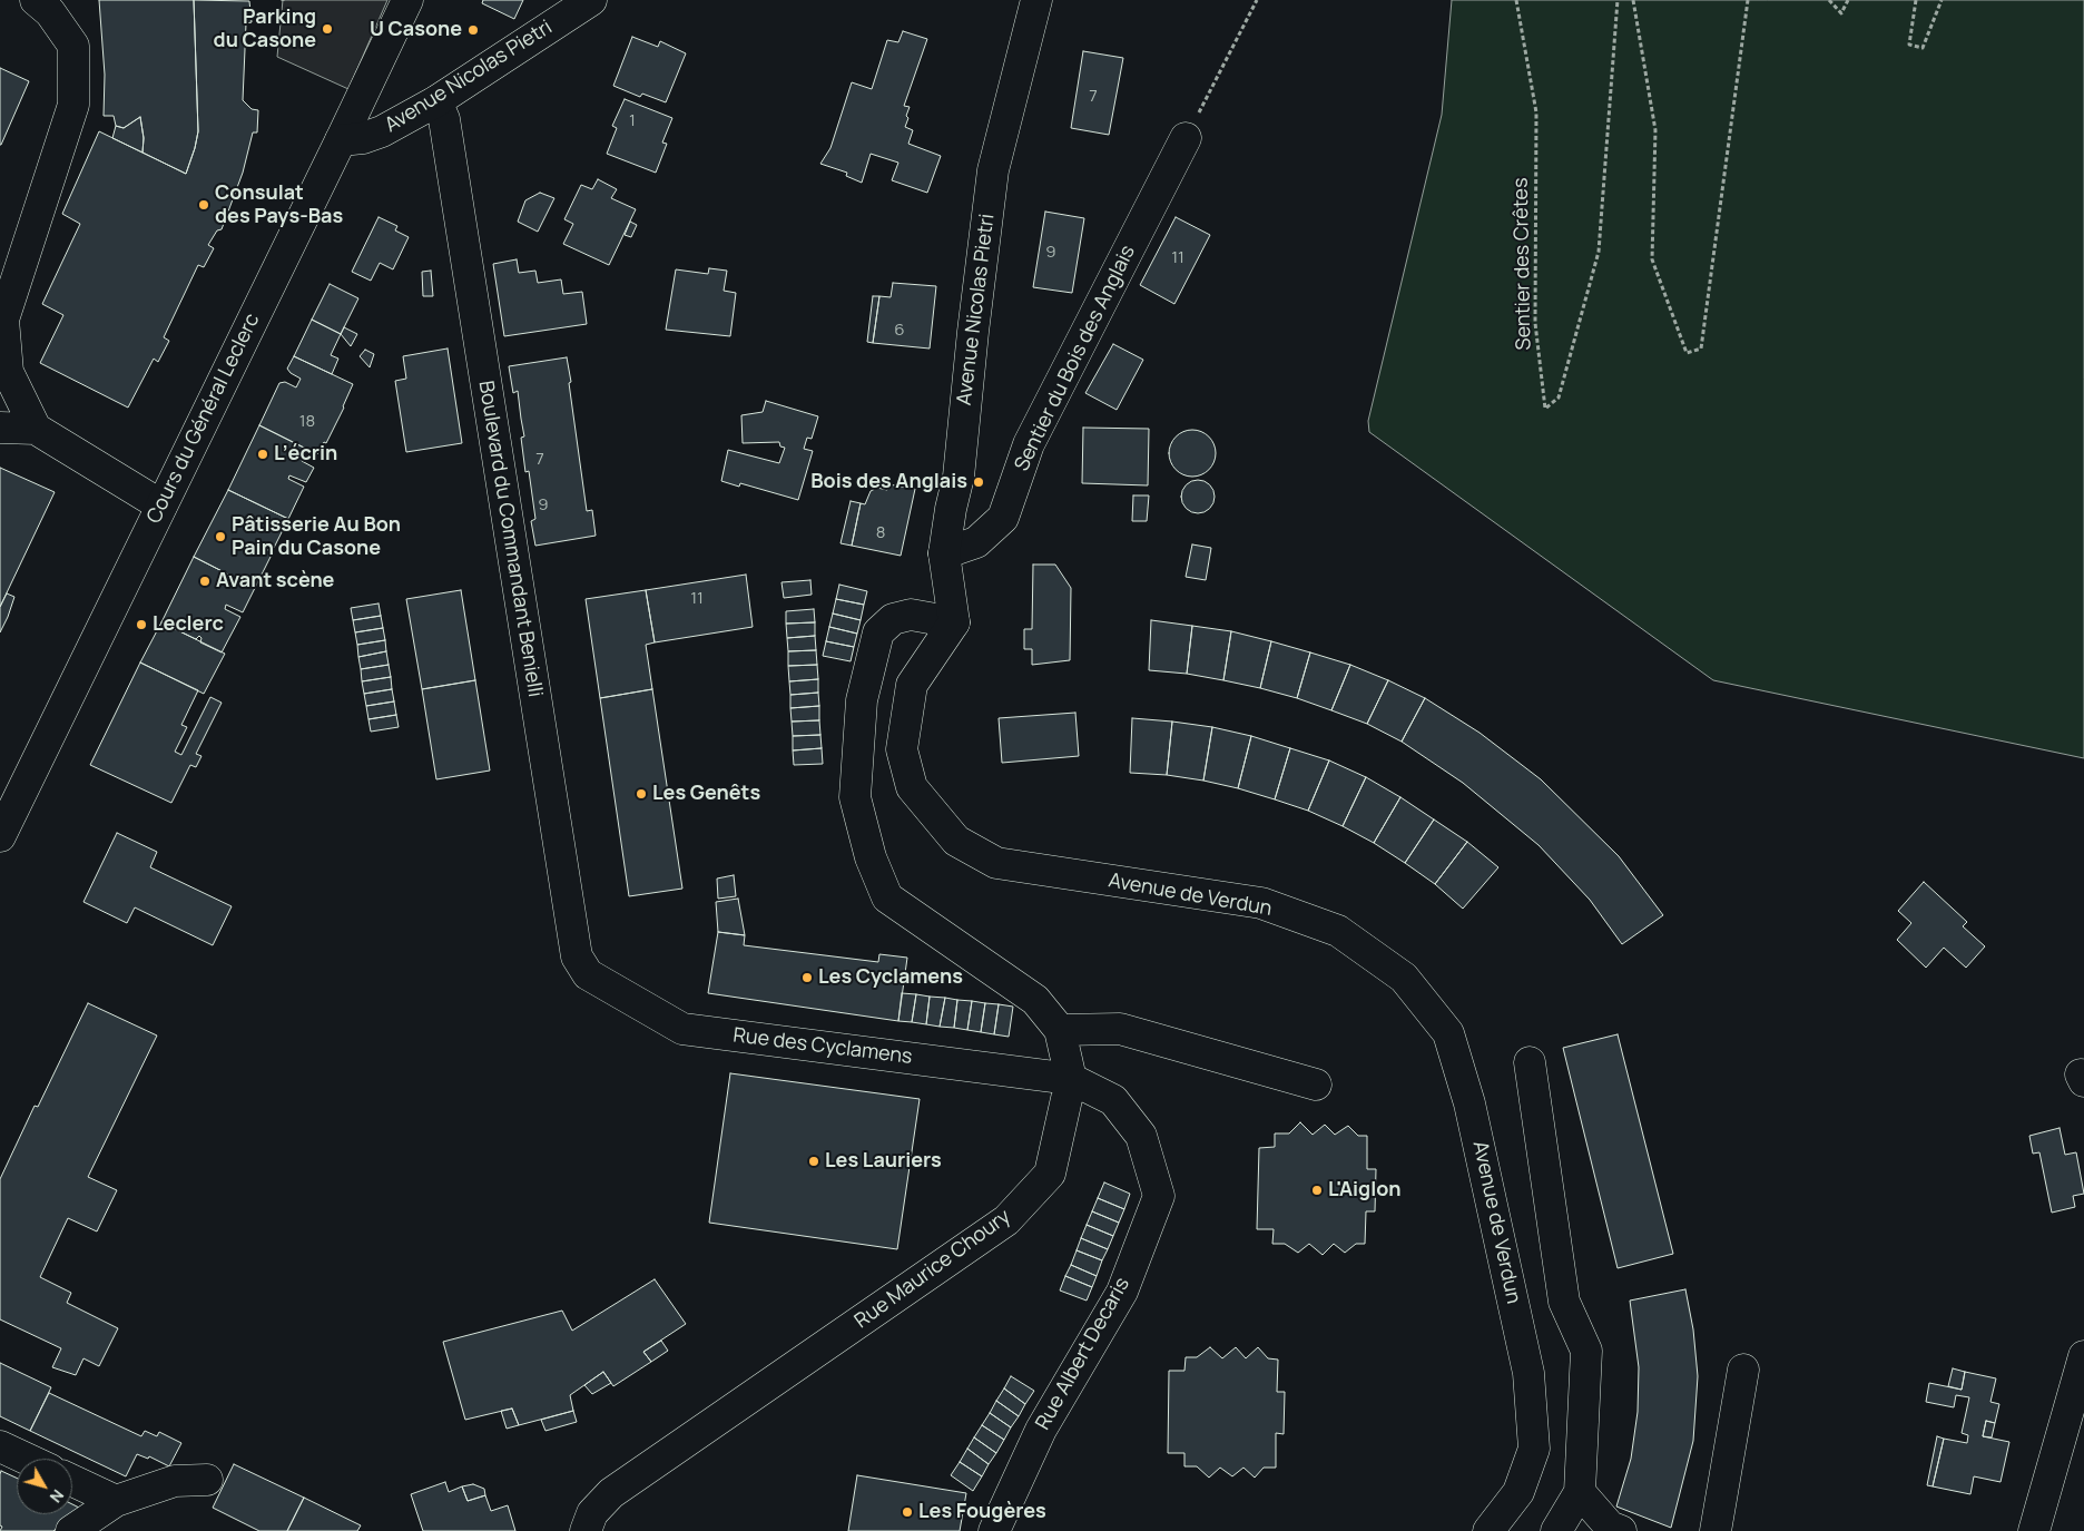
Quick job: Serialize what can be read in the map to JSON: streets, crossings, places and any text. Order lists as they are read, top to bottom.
{
  "streets": {
    "street": [
      "Avenue Nicolas Pietri",
      "Sentier du Bois des Anglais",
      "Cours du Général Leclerc",
      "Boulevard du Commandant Benielli",
      "Avenue de Verdun",
      "Rue des Cyclamens",
      "Rue Maurice Choury",
      "Rue Albert Decaris"
    ],
    "path": ["Sentier des Crêtes"]
  },
  "crossings": [
    ["Avenue Nicolas Pietri", "Sentier du Bois des Anglais"],
    ["Avenue Nicolas Pietri", "Cours du Général Leclerc"],
    ["Avenue Nicolas Pietri", "Boulevard du Commandant Benielli"],
    ["Avenue Nicolas Pietri", "Avenue de Verdun"],
    ["Avenue Nicolas Pietri", "Rue Maurice Choury"],
    ["Boulevard du Commandant Benielli", "Rue des Cyclamens"],
    ["Avenue de Verdun", "Rue Maurice Choury"],
    ["Rue des Cyclamens", "Rue Maurice Choury"],
    ["Rue des Cyclamens", "Rue Albert Decaris"],
    ["Rue Maurice Choury", "Rue Albert Decaris"]
  ],
  "places": [
    "Parking du Casone",
    "U Casone",
    "Consulat des Pays-Bas",
    "L’écrin",
    "Bois des Anglais",
    "Pâtisserie Au Bon Pain du Casone",
    "Avant scène",
    "Leclerc",
    "Les Genêts",
    "Les Cyclamens",
    "Les Lauriers",
    "L'Aiglon",
    "Les Fougères"
  ],
  "house_numbers": [
    "7",
    "1",
    "9",
    "11",
    "6",
    "18",
    "7",
    "9",
    "8",
    "11"
  ],
  "north": "bottom right"
}
